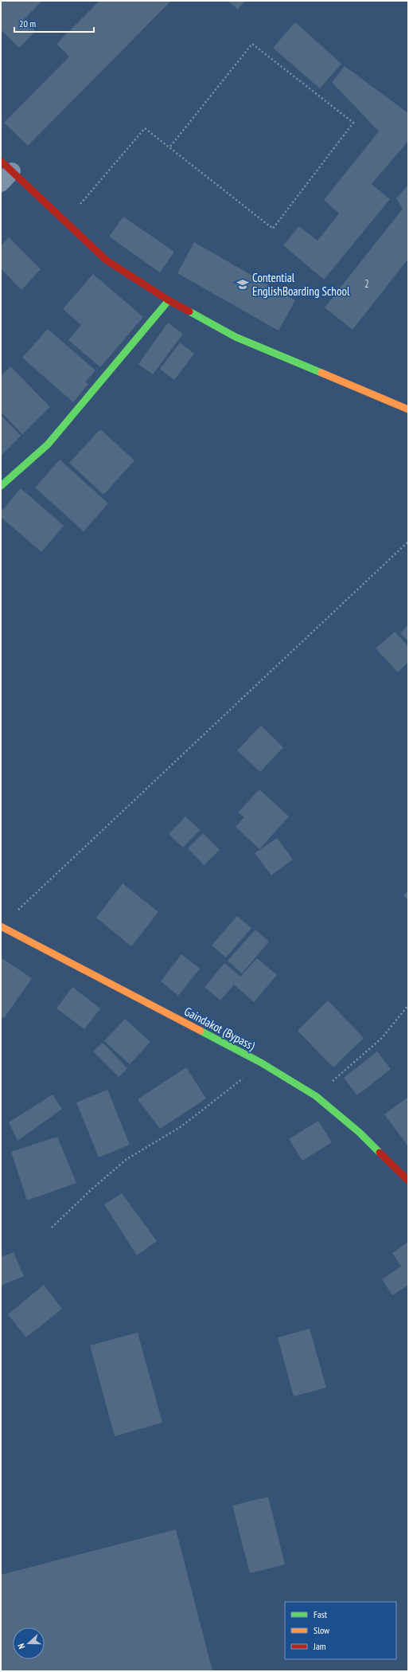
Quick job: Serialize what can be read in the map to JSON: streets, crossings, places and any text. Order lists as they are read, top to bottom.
{
  "streets": {
    "street": ["Gaindakot (Bypass)"]
  },
  "places": {
    "school or university": ["Contential EnglishBoarding School"]
  },
  "house_numbers": ["2"],
  "legend": ["Fast", "Slow", "Jam"],
  "scale_bar": "20 m",
  "north": "left"
}
